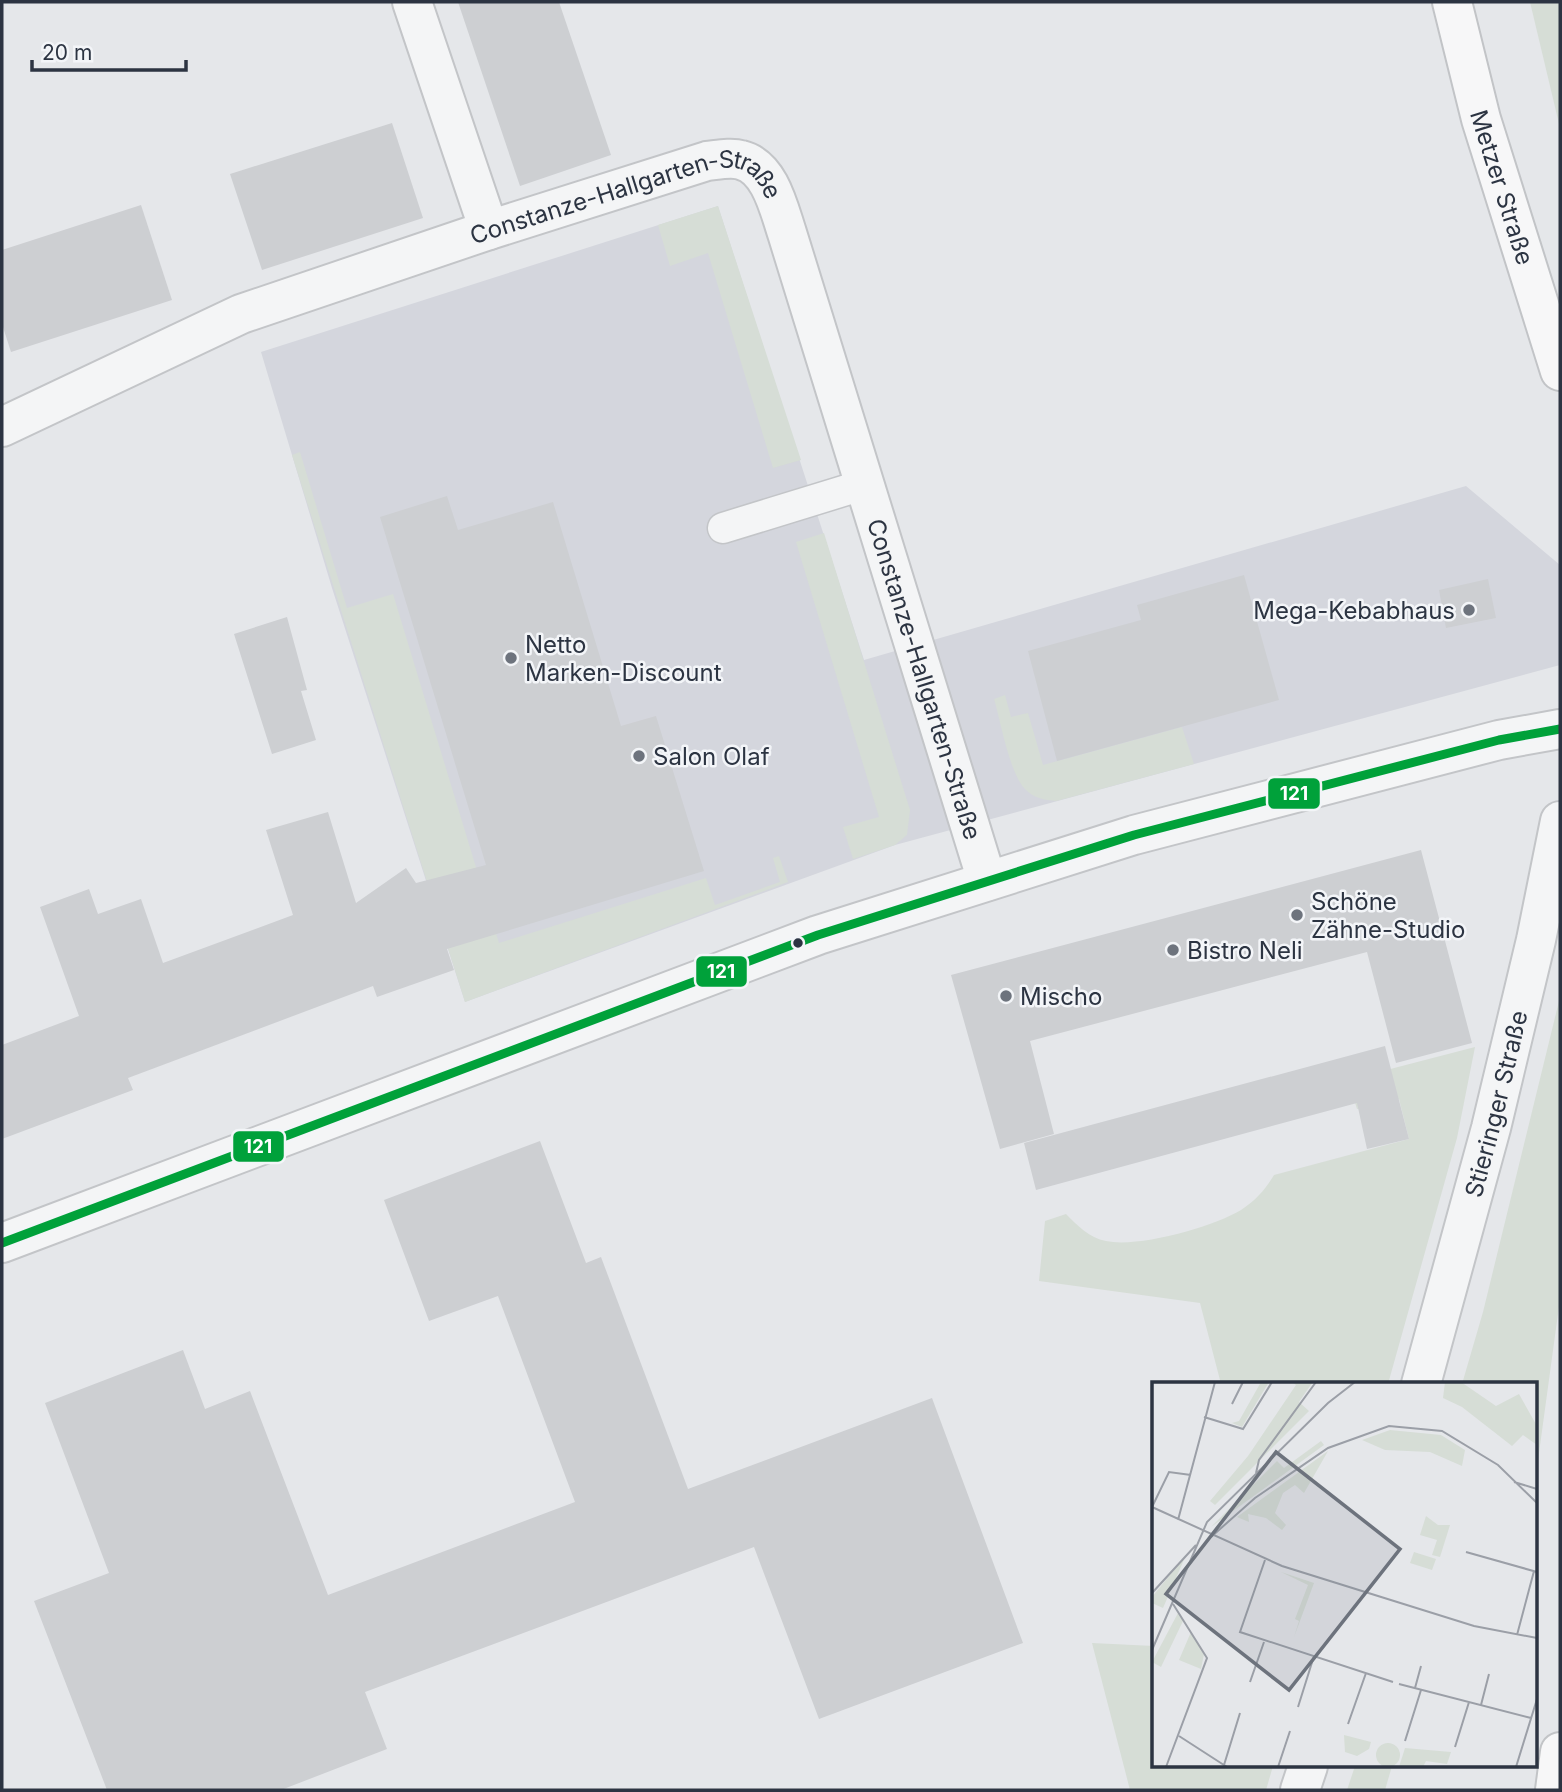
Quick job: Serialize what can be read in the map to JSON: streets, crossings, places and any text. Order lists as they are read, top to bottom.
{
  "streets": {
    "main road": ["Metzer Straße"],
    "street": ["Constanze-Hallgarten-Straße", "Stieringer Straße"]
  },
  "places": [
    "Mega-Kebabhaus",
    "Netto Marken-Discount",
    "Salon Olaf",
    "Schöne Zähne-Studio",
    "Bistro Neli",
    "Mischo"
  ],
  "lines": ["transit line 121"],
  "scale_bar": "20 m"
}
